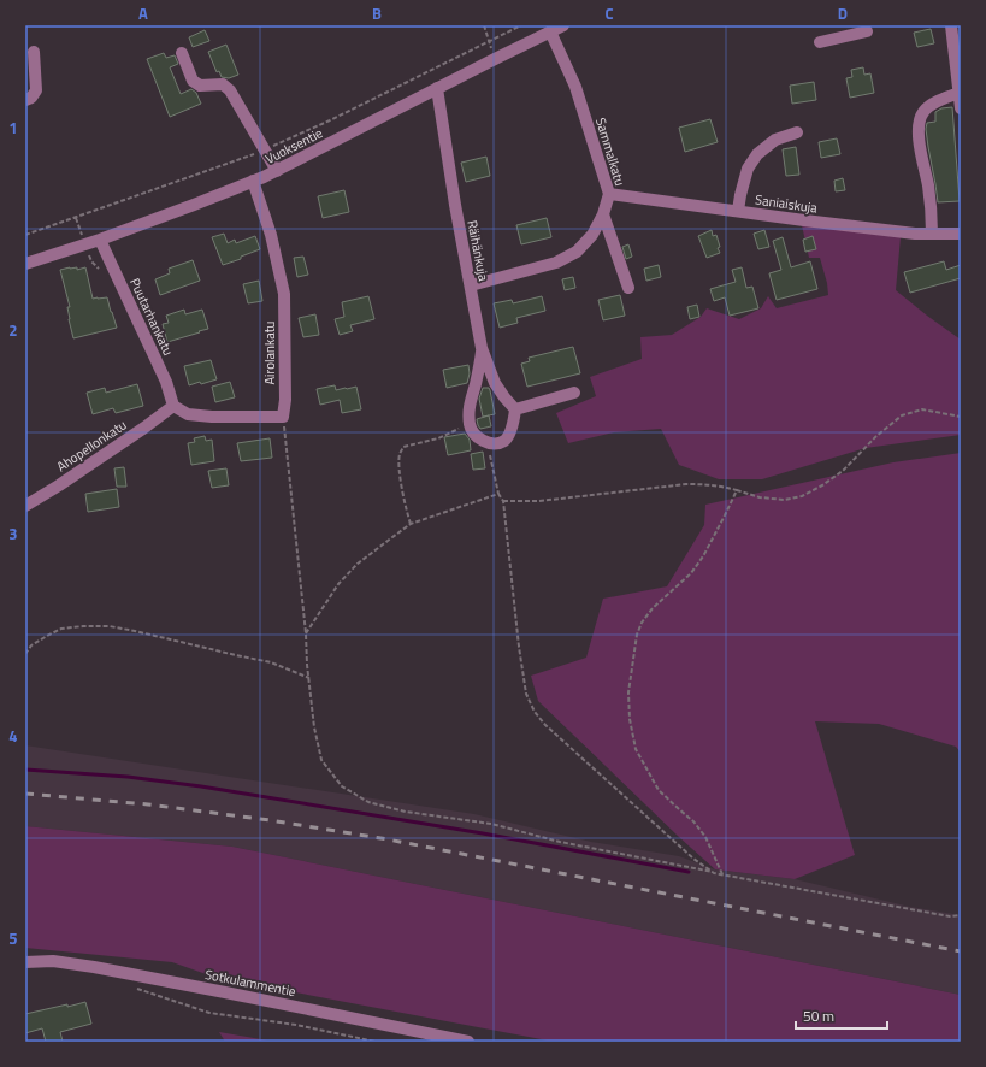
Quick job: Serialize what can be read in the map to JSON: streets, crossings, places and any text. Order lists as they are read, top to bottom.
{
  "streets": {
    "street": [
      "Vuoksentie",
      "Sammalkatu",
      "Saniaiskuja",
      "Räihänkuja",
      "Puutarhankatu",
      "Airolankatu",
      "Ahopellonkatu",
      "Sotkulammentie"
    ]
  },
  "crossings": [
    ["Vuoksentie", "Sammalkatu"],
    ["Vuoksentie", "Räihänkuja"],
    ["Vuoksentie", "Puutarhankatu"],
    ["Vuoksentie", "Airolankatu"],
    ["Sammalkatu", "Saniaiskuja"],
    ["Sammalkatu", "Räihänkuja"],
    ["Puutarhankatu", "Ahopellonkatu"]
  ],
  "scale_bar": "50 m",
  "grid": {
    "columns": [
      "A",
      "B",
      "C",
      "D"
    ],
    "rows": [
      "1",
      "2",
      "3",
      "4",
      "5"
    ]
  }
}
